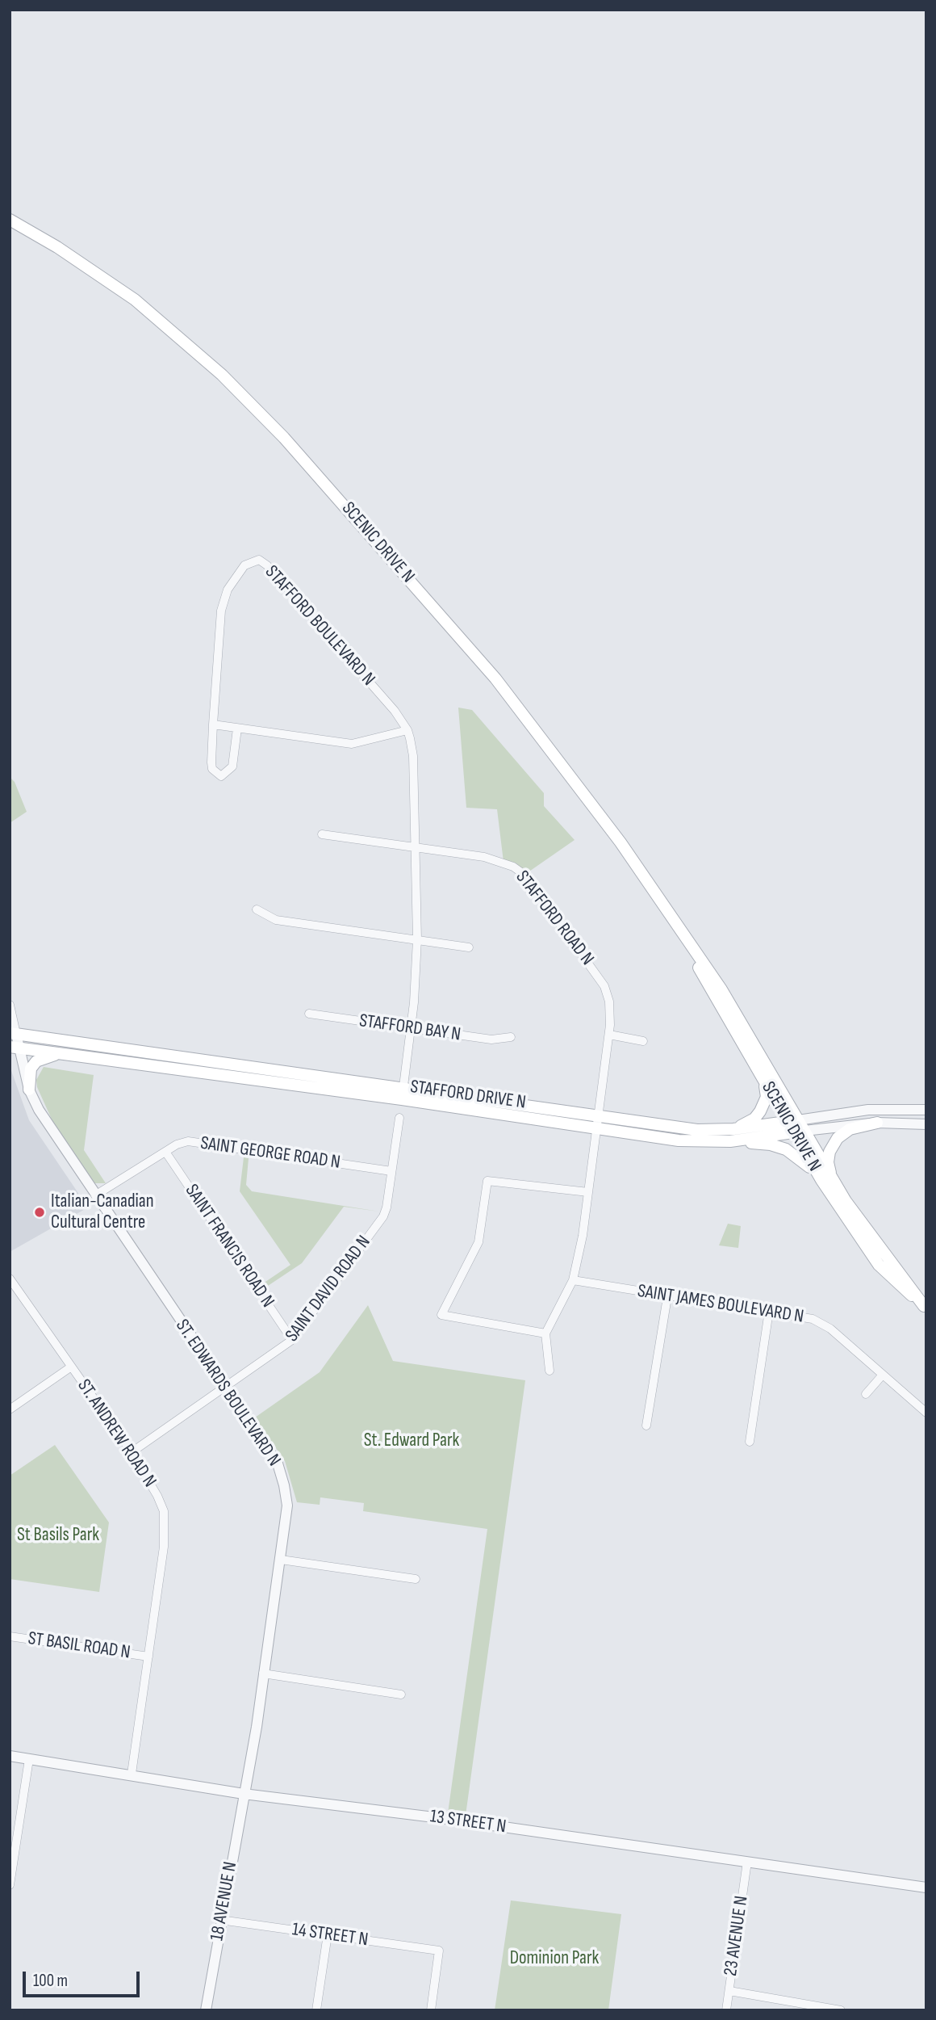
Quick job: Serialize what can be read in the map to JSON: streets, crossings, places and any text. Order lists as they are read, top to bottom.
{
  "streets": {
    "main road": ["SCENIC DRIVE N", "STAFFORD DRIVE N"],
    "street": [
      "STAFFORD BOULEVARD N",
      "STAFFORD ROAD N",
      "STAFFORD BAY N",
      "SAINT GEORGE ROAD N",
      "SAINT FRANCIS ROAD N",
      "SAINT DAVID ROAD N",
      "SAINT JAMES BOULEVARD N",
      "ST. EDWARDS BOULEVARD N",
      "ST. ANDREW ROAD N",
      "ST BASIL ROAD N",
      "13 STREET N",
      "18 AVENUE N",
      "14 STREET N",
      "23 AVENUE N"
    ]
  },
  "crossings": [
    ["SCENIC DRIVE N", "STAFFORD DRIVE N"],
    ["STAFFORD BOULEVARD N", "STAFFORD ROAD N"],
    ["STAFFORD BOULEVARD N", "STAFFORD BAY N"],
    ["STAFFORD BOULEVARD N", "STAFFORD DRIVE N"],
    ["STAFFORD ROAD N", "STAFFORD DRIVE N"],
    ["STAFFORD DRIVE N", "ST. EDWARDS BOULEVARD N"],
    ["SAINT GEORGE ROAD N", "SAINT FRANCIS ROAD N"],
    ["SAINT GEORGE ROAD N", "SAINT DAVID ROAD N"],
    ["SAINT GEORGE ROAD N", "ST. EDWARDS BOULEVARD N"],
    ["SAINT FRANCIS ROAD N", "SAINT DAVID ROAD N"],
    ["SAINT DAVID ROAD N", "ST. EDWARDS BOULEVARD N"],
    ["SAINT DAVID ROAD N", "ST. ANDREW ROAD N"],
    ["ST. EDWARDS BOULEVARD N", "13 STREET N"],
    ["ST. EDWARDS BOULEVARD N", "18 AVENUE N"],
    ["ST. ANDREW ROAD N", "ST BASIL ROAD N"],
    ["ST. ANDREW ROAD N", "13 STREET N"],
    ["13 STREET N", "18 AVENUE N"],
    ["13 STREET N", "23 AVENUE N"],
    ["18 AVENUE N", "14 STREET N"]
  ],
  "parks": ["St. Edward Park", "St Basils Park", "Dominion Park"],
  "places": ["Italian-Canadian Cultural Centre"],
  "scale_bar": "100 m"
}
